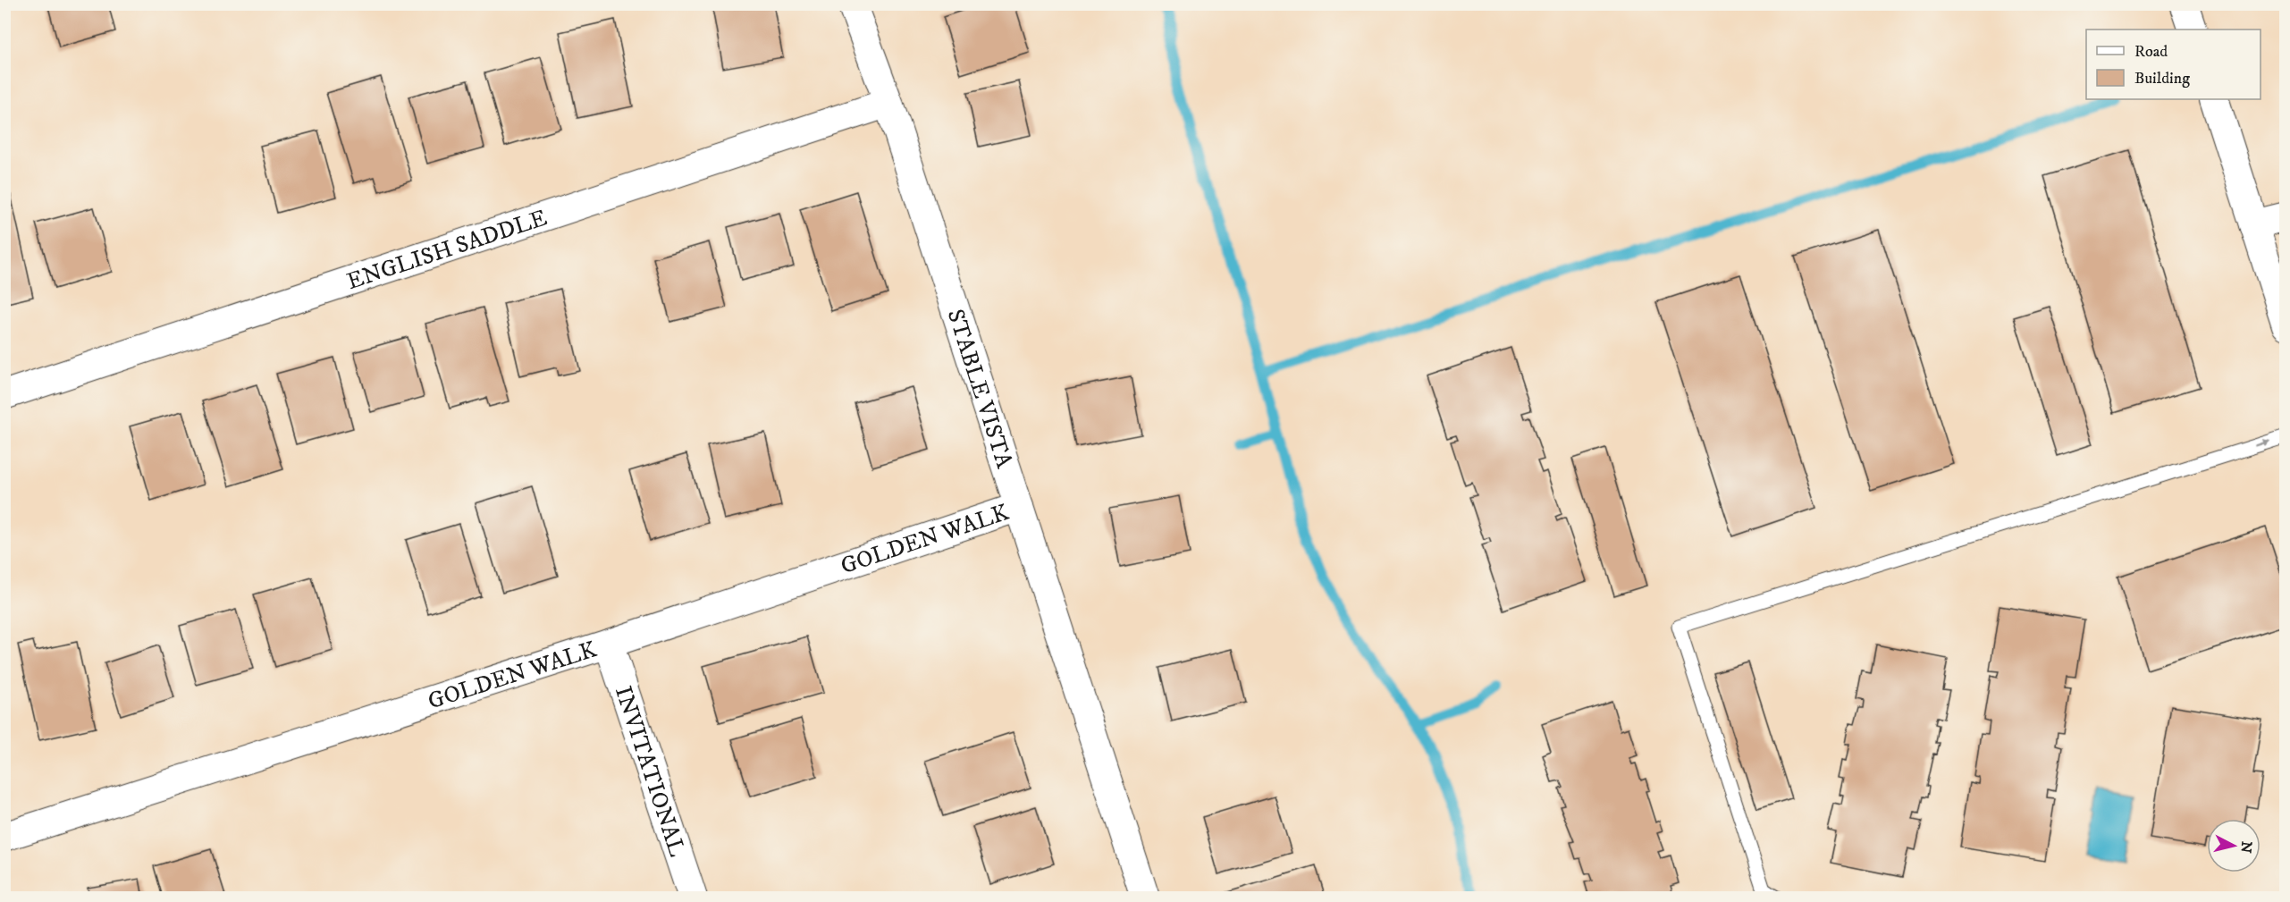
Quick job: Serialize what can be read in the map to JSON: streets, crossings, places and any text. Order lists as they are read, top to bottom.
{
  "streets": {
    "street": [
      "ENGLISH SADDLE",
      "STABLE VISTA",
      "GOLDEN WALK",
      "INVITATIONAL"
    ]
  },
  "crossings": [
    ["ENGLISH SADDLE", "STABLE VISTA"],
    ["STABLE VISTA", "GOLDEN WALK"],
    ["GOLDEN WALK", "INVITATIONAL"]
  ],
  "legend": ["Road", "Building"],
  "north": "right"
}
